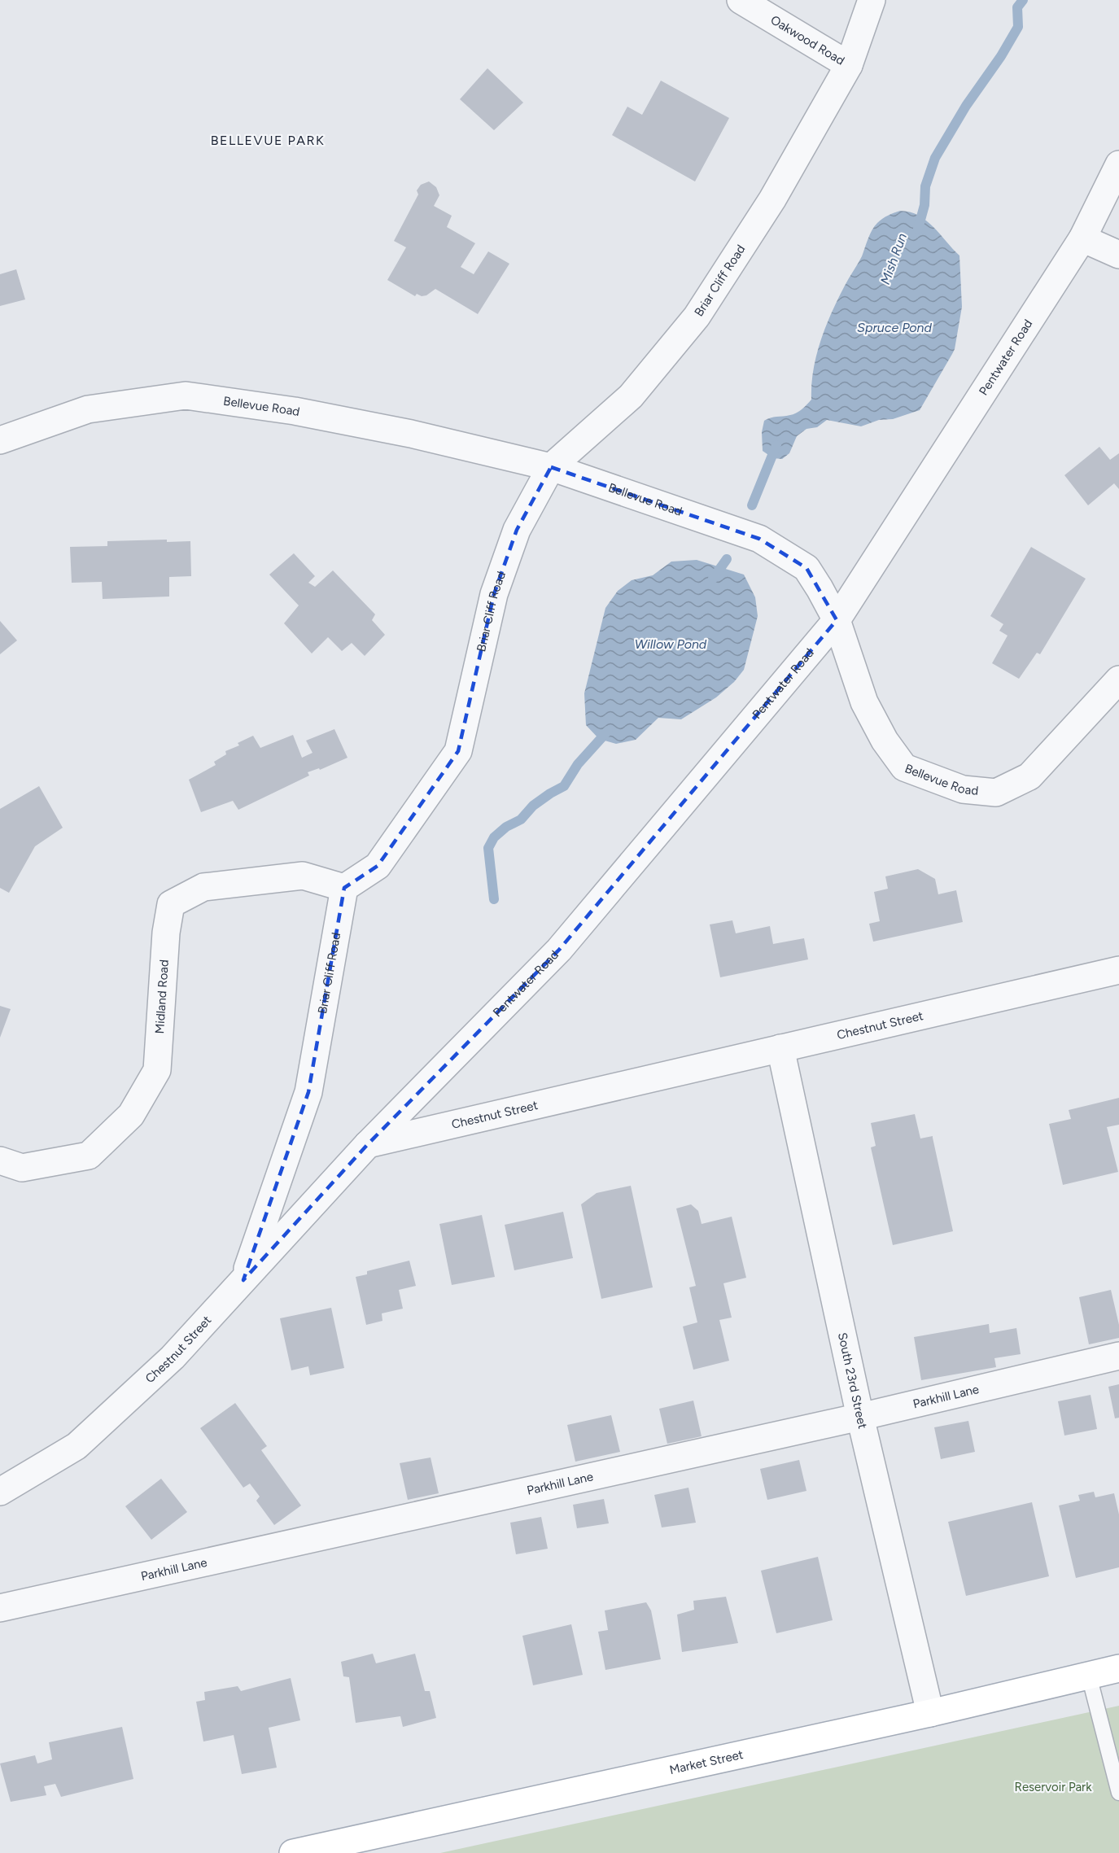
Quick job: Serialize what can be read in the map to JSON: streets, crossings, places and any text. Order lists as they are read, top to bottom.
{
  "streets": {
    "main road": ["Market Street"],
    "street": [
      "Oakwood Road",
      "Briar Cliff Road",
      "Pentwater Road",
      "Bellevue Road",
      "Midland Road",
      "Chestnut Street",
      "South 23rd Street",
      "Parkhill Lane"
    ]
  },
  "crossings": [
    ["Oakwood Road", "Briar Cliff Road"],
    ["Briar Cliff Road", "Bellevue Road"],
    ["Briar Cliff Road", "Midland Road"],
    ["Briar Cliff Road", "Chestnut Street"],
    ["Pentwater Road", "Bellevue Road"],
    ["Pentwater Road", "Chestnut Street"],
    ["Chestnut Street", "South 23rd Street"],
    ["South 23rd Street", "Parkhill Lane"],
    ["South 23rd Street", "Market Street"]
  ],
  "districts": ["BELLEVUE PARK"],
  "water": ["Mish Run", "Spruce Pond", "Willow Pond"],
  "parks": ["Reservoir Park"]
}
